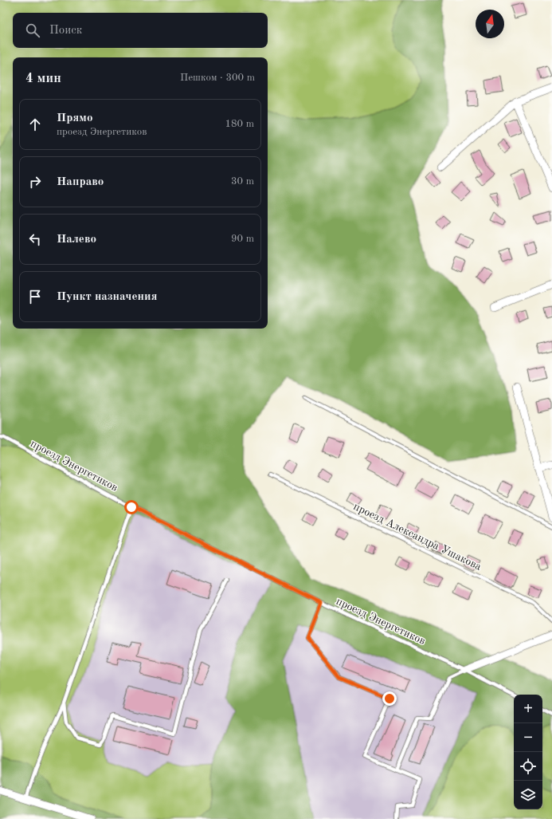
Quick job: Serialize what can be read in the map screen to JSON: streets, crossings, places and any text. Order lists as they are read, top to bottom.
{
  "streets": {
    "lane": ["проезд Энергетиков", "проезд Александра Ушакова"]
  },
  "north": "top",
  "page": {
    "search": "Поиск",
    "heading": ["4 мин", "Пешком · 300 m"],
    "list": [
      ["Прямо", "проезд Энергетиков", "180 m"],
      ["Направо", "30 m"],
      ["Налево", "90 m"],
      "Пункт назначения"
    ],
    "map_buttons": ["+", "−"]
  }
}
